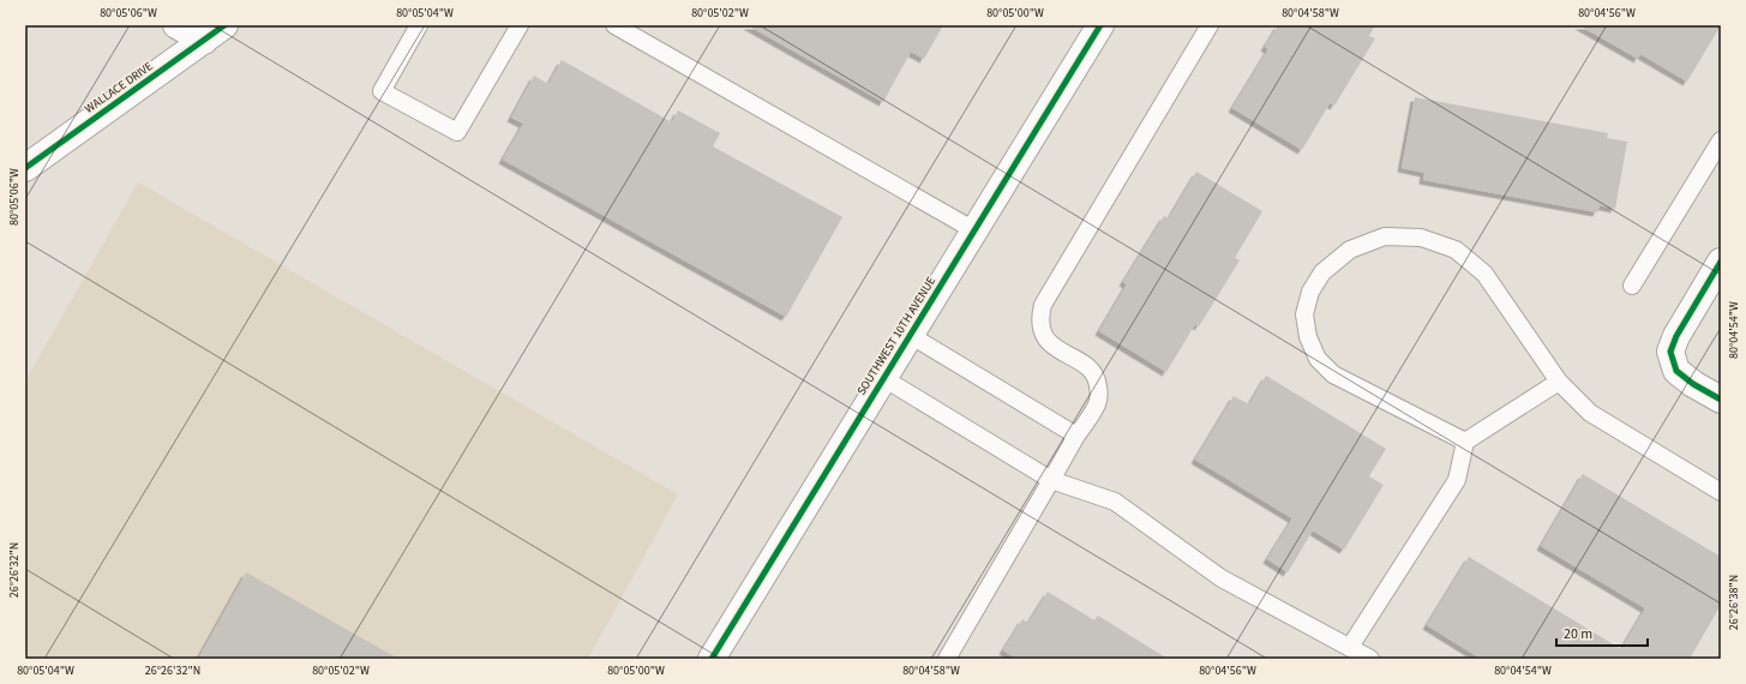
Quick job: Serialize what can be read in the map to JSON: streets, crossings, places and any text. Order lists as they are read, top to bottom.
{
  "streets": {
    "street": ["WALLACE DRIVE", "SOUTHWEST 10TH AVENUE"]
  },
  "scale_bar": "20 m",
  "coordinates": [
    "80°05'06\"W",
    "80°05'04\"W",
    "80°05'02\"W",
    "80°05'00\"W",
    "80°04'58\"W",
    "80°04'56\"W",
    "80°04'54\"W",
    "26°26'32\"N",
    "26°26'38\"N"
  ]
}
